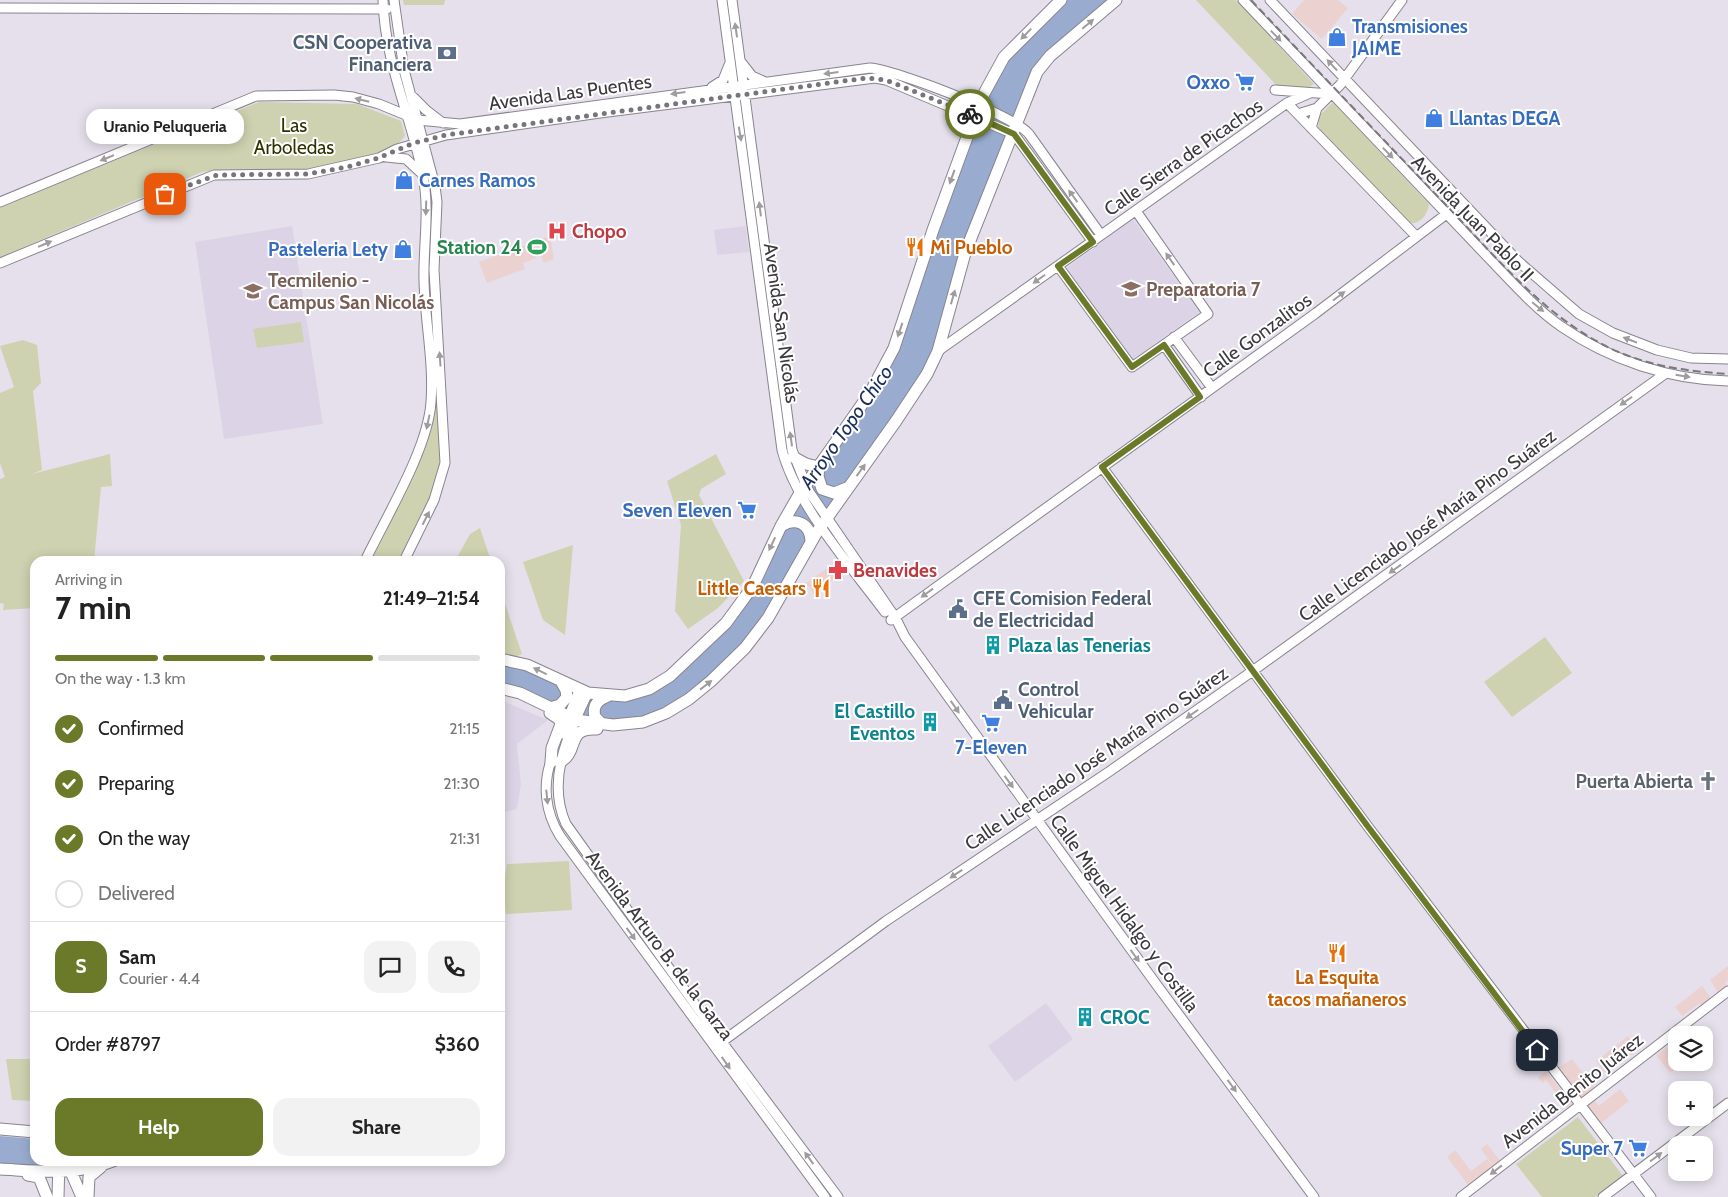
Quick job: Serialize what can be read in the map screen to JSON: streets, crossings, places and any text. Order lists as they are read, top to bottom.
{
  "streets": {
    "street": [
      "Avenida Las Puentes",
      "Calle Sierra de Picachos",
      "Avenida Juan Pablo II",
      "Avenida San Nicolás",
      "Calle Gonzalitos",
      "Calle Licenciado José María Pino Suárez",
      "Calle Miguel Hidalgo y Costilla",
      "Avenida Arturo B. de la Garza",
      "Avenida Benito Juárez"
    ]
  },
  "crossings": [
    ["Avenida Las Puentes", "Calle Sierra de Picachos"],
    ["Avenida Las Puentes", "Avenida San Nicolás"],
    ["Avenida Juan Pablo II", "Calle Gonzalitos"],
    ["Avenida Juan Pablo II", "Calle Licenciado José María Pino Suárez"],
    ["Avenida San Nicolás", "Calle Gonzalitos"],
    ["Avenida San Nicolás", "Calle Miguel Hidalgo y Costilla"],
    ["Calle Gonzalitos", "Calle Miguel Hidalgo y Costilla"],
    ["Calle Licenciado José María Pino Suárez", "Calle Miguel Hidalgo y Costilla"],
    ["Calle Licenciado José María Pino Suárez", "Avenida Arturo B. de la Garza"]
  ],
  "one_way": ["Calle Licenciado José María Pino Suárez", "Calle Miguel Hidalgo y Costilla", "Avenida Benito Juárez"],
  "water": ["Arroyo Topo Chico"],
  "parks": ["Las Arboledas"],
  "places": {
    "shop": [
      "Transmisiones JAIME",
      "Llantas DEGA",
      "Carnes Ramos",
      "Pasteleria Lety"
    ],
    "bank": ["CSN Cooperativa Financiera"],
    "supermarket": [
      "Oxxo",
      "Seven Eleven",
      "7-Eleven",
      "Super 7"
    ],
    "other": ["Uranio Peluqueria"],
    "hospital": ["Chopo"],
    "sports": ["Station 24"],
    "restaurant": ["Mi Pueblo", "Little Caesars", "La Esquita tacos mañaneros"],
    "school or university": ["Preparatoria 7", "Tecmilenio - Campus San Nicolás"],
    "pharmacy": ["Benavides"],
    "public building": ["CFE Comision Federal de Electricidad", "Control Vehicular"],
    "building": ["Plaza las Tenerias", "El Castillo Eventos", "CROC"],
    "church": ["Puerta Abierta"]
  },
  "page": {
    "bubble": "Uranio Peluqueria",
    "heading": ["7 min", "Arriving in", "21:49–21:54"],
    "panel": [
      "Sam",
      "Courier · 4.4",
      "Order #8797",
      "$360"
    ],
    "bar": "On the way · 1.3 km",
    "list": [
      ["Confirmed", "21:15"],
      ["Preparing", "21:30"],
      ["On the way", "21:31"],
      "Delivered"
    ],
    "round": "S",
    "map_buttons": ["+", "−"],
    "buttons": ["Help", "Share"]
  }
}
